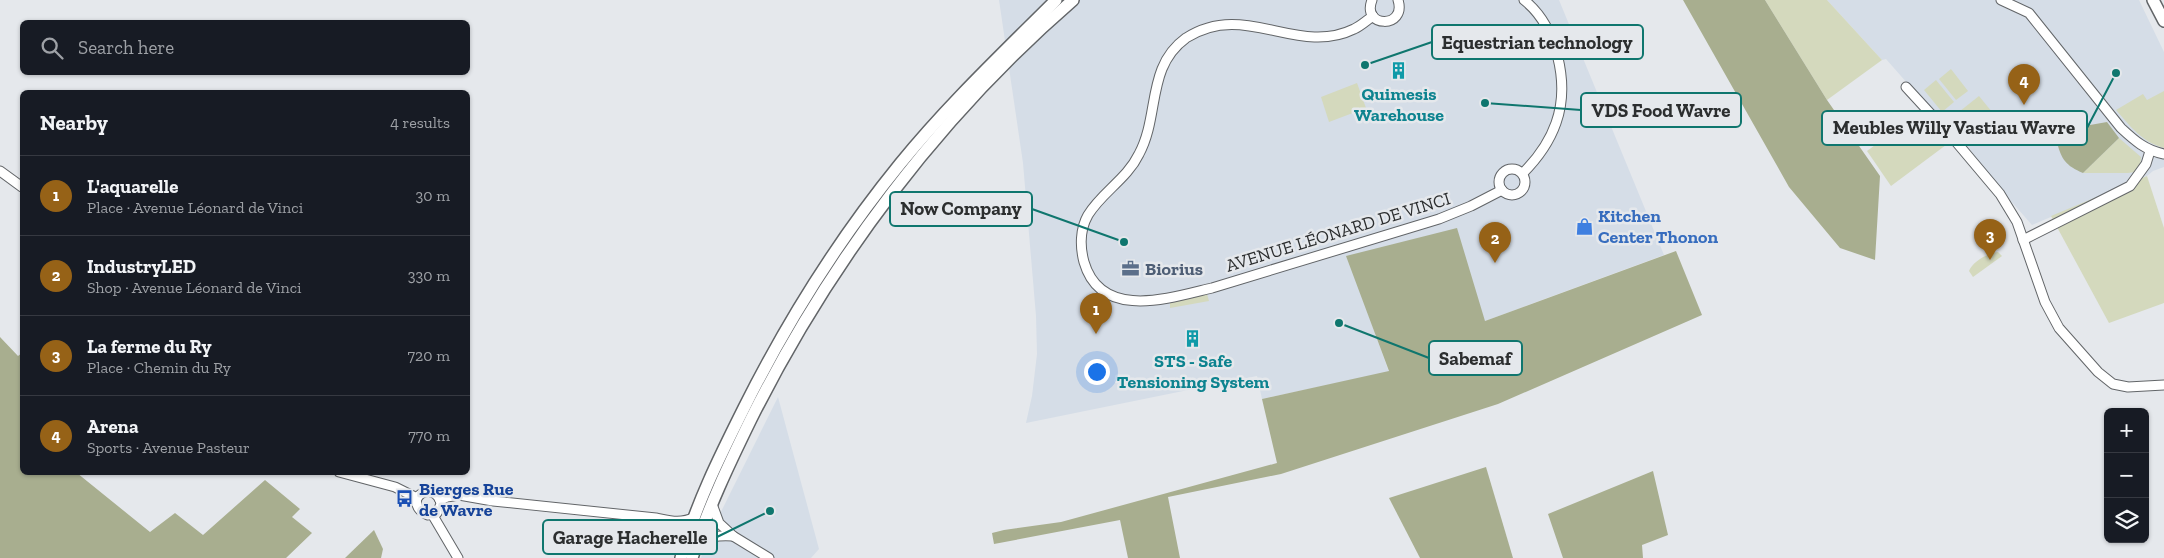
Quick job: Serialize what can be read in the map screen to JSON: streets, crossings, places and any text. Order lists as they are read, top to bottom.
{
  "streets": {
    "street": ["AVENUE LÉONARD DE VINCI"]
  },
  "places": {
    "other": [
      "Equestrian technology",
      "Meubles Willy Vastiau Wavre",
      "VDS Food Wavre",
      "Now Company",
      "Sabemaf",
      "Garage Hacherelle"
    ],
    "building": ["Quimesis Warehouse", "STS - Safe Tensioning System"],
    "shop": ["Kitchen Center Thonon"],
    "office": ["Biorius"],
    "bus stop": ["Bierges Rue de Wavre"]
  },
  "page": {
    "search": "Search here",
    "pins": [
      "4",
      "3",
      "2",
      "1"
    ],
    "heading": ["Nearby", "4 results"],
    "list": [
      {
        "mark": "1",
        "name": "L'aquarelle",
        "note": "Place · Avenue Léonard de Vinci",
        "value": "30 m"
      },
      {
        "mark": "2",
        "name": "IndustryLED",
        "note": "Shop · Avenue Léonard de Vinci",
        "value": "330 m"
      },
      {
        "mark": "3",
        "name": "La ferme du Ry",
        "note": "Place · Chemin du Ry",
        "value": "720 m"
      },
      {
        "mark": "4",
        "name": "Arena",
        "note": "Sports · Avenue Pasteur",
        "value": "770 m"
      }
    ],
    "map_buttons": ["+", "−"]
  }
}
